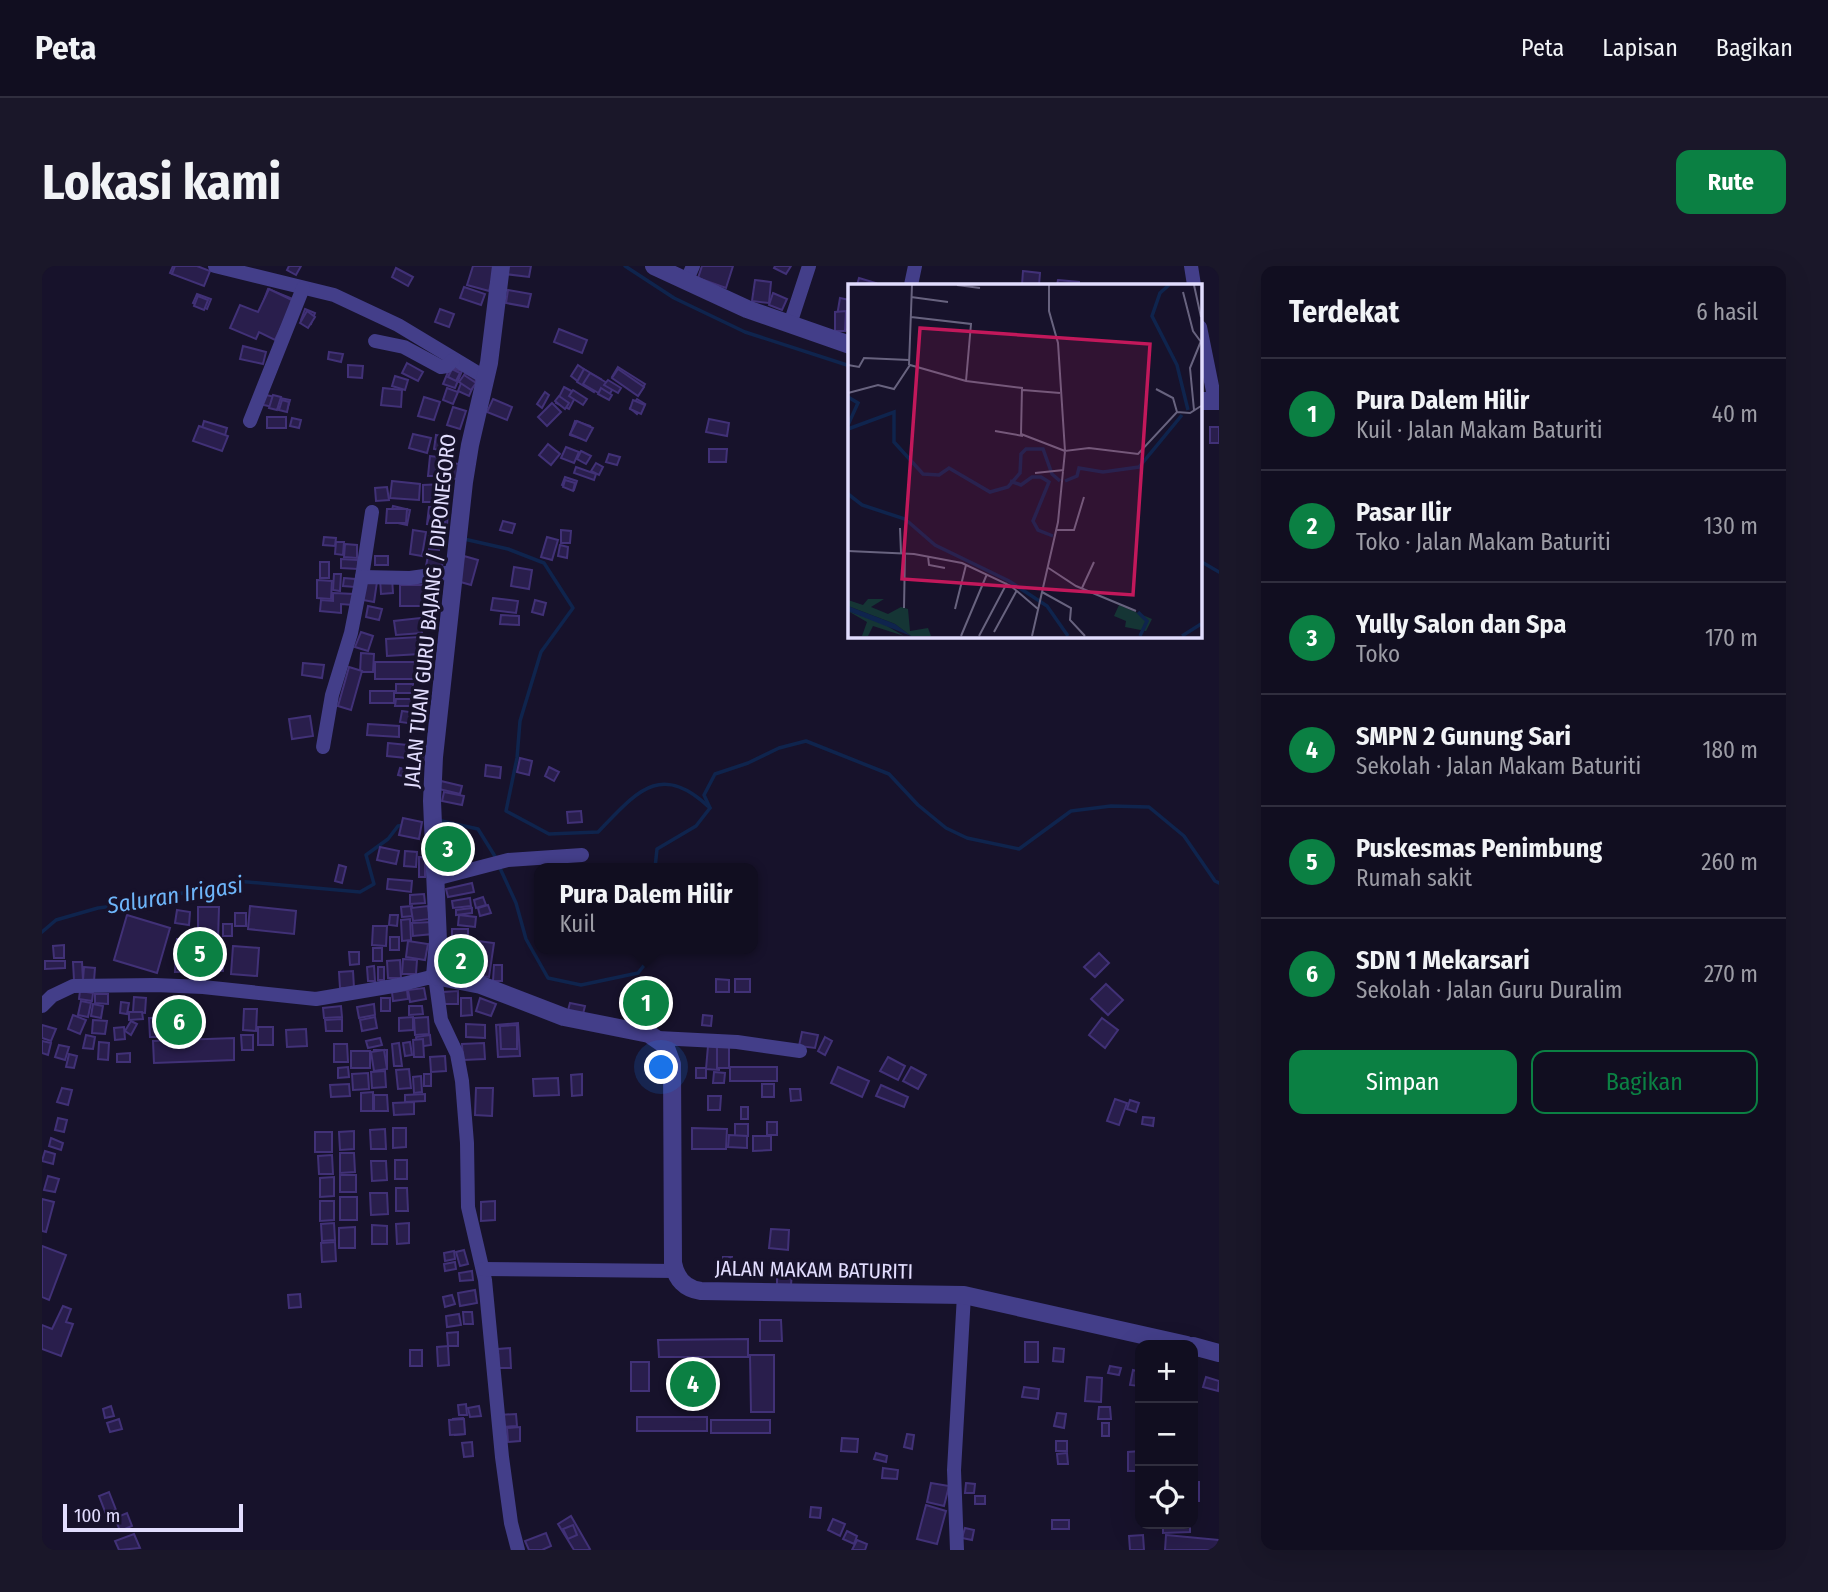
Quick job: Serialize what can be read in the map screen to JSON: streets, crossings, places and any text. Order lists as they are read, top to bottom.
{
  "streets": {
    "street": ["JALAN TUAN GURU BAJANG / DIPONEGORO", "JALAN MAKAM BATURITI"]
  },
  "water": ["Saluran Irigasi"],
  "scale_bar": "100 m",
  "page": {
    "header": "Peta",
    "nav": ["Peta", "Lapisan", "Bagikan"],
    "buttons": [
      "Rute",
      ["Simpan", "Bagikan"]
    ],
    "title": "Lokasi kami",
    "heading": ["Terdekat", "6 hasil"],
    "list": [
      {
        "mark": "1",
        "name": "Pura Dalem Hilir",
        "note": "Kuil · Jalan Makam Baturiti",
        "value": "40 m"
      },
      {
        "mark": "2",
        "name": "Pasar Ilir",
        "note": "Toko · Jalan Makam Baturiti",
        "value": "130 m"
      },
      {
        "mark": "3",
        "name": "Yully Salon dan Spa",
        "note": "Toko",
        "value": "170 m"
      },
      {
        "mark": "4",
        "name": "SMPN 2 Gunung Sari",
        "note": "Sekolah · Jalan Makam Baturiti",
        "value": "180 m"
      },
      {
        "mark": "5",
        "name": "Puskesmas Penimbung",
        "note": "Rumah sakit",
        "value": "260 m"
      },
      {
        "mark": "6",
        "name": "SDN 1 Mekarsari",
        "note": "Sekolah · Jalan Guru Duralim",
        "value": "270 m"
      }
    ],
    "pins": [
      "3",
      "5",
      "2",
      "1",
      "6",
      "4"
    ],
    "popup": ["Pura Dalem Hilir", "Kuil"],
    "map_buttons": ["+", "−"],
    "scale": "100 m"
  }
}
